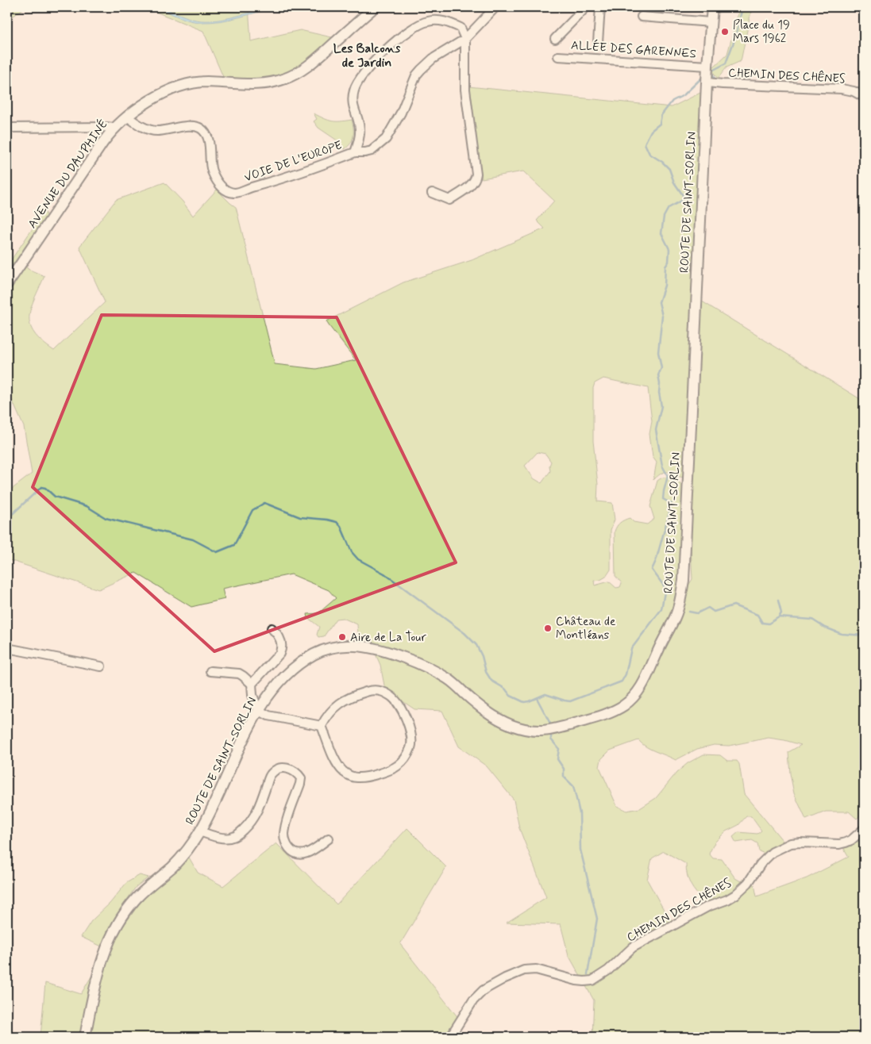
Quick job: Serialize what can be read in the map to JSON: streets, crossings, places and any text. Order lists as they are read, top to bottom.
{
  "streets": {
    "street": [
      "ALLÉE DES GARENNES",
      "CHEMIN DES CHÊNES",
      "VOIE DE L'EUROPE",
      "AVENUE DU DAUPHINÉ",
      "ROUTE DE SAINT-SORLIN"
    ]
  },
  "crossings": [
    ["ALLÉE DES GARENNES", "CHEMIN DES CHÊNES"],
    ["ALLÉE DES GARENNES", "ROUTE DE SAINT-SORLIN"],
    ["CHEMIN DES CHÊNES", "ROUTE DE SAINT-SORLIN"],
    ["VOIE DE L'EUROPE", "AVENUE DU DAUPHINÉ"]
  ],
  "districts": ["Les Balcons de Jardin"],
  "places": ["Place du 19 Mars 1962", "Château de Montléans", "Aire de La Tour"]
}
